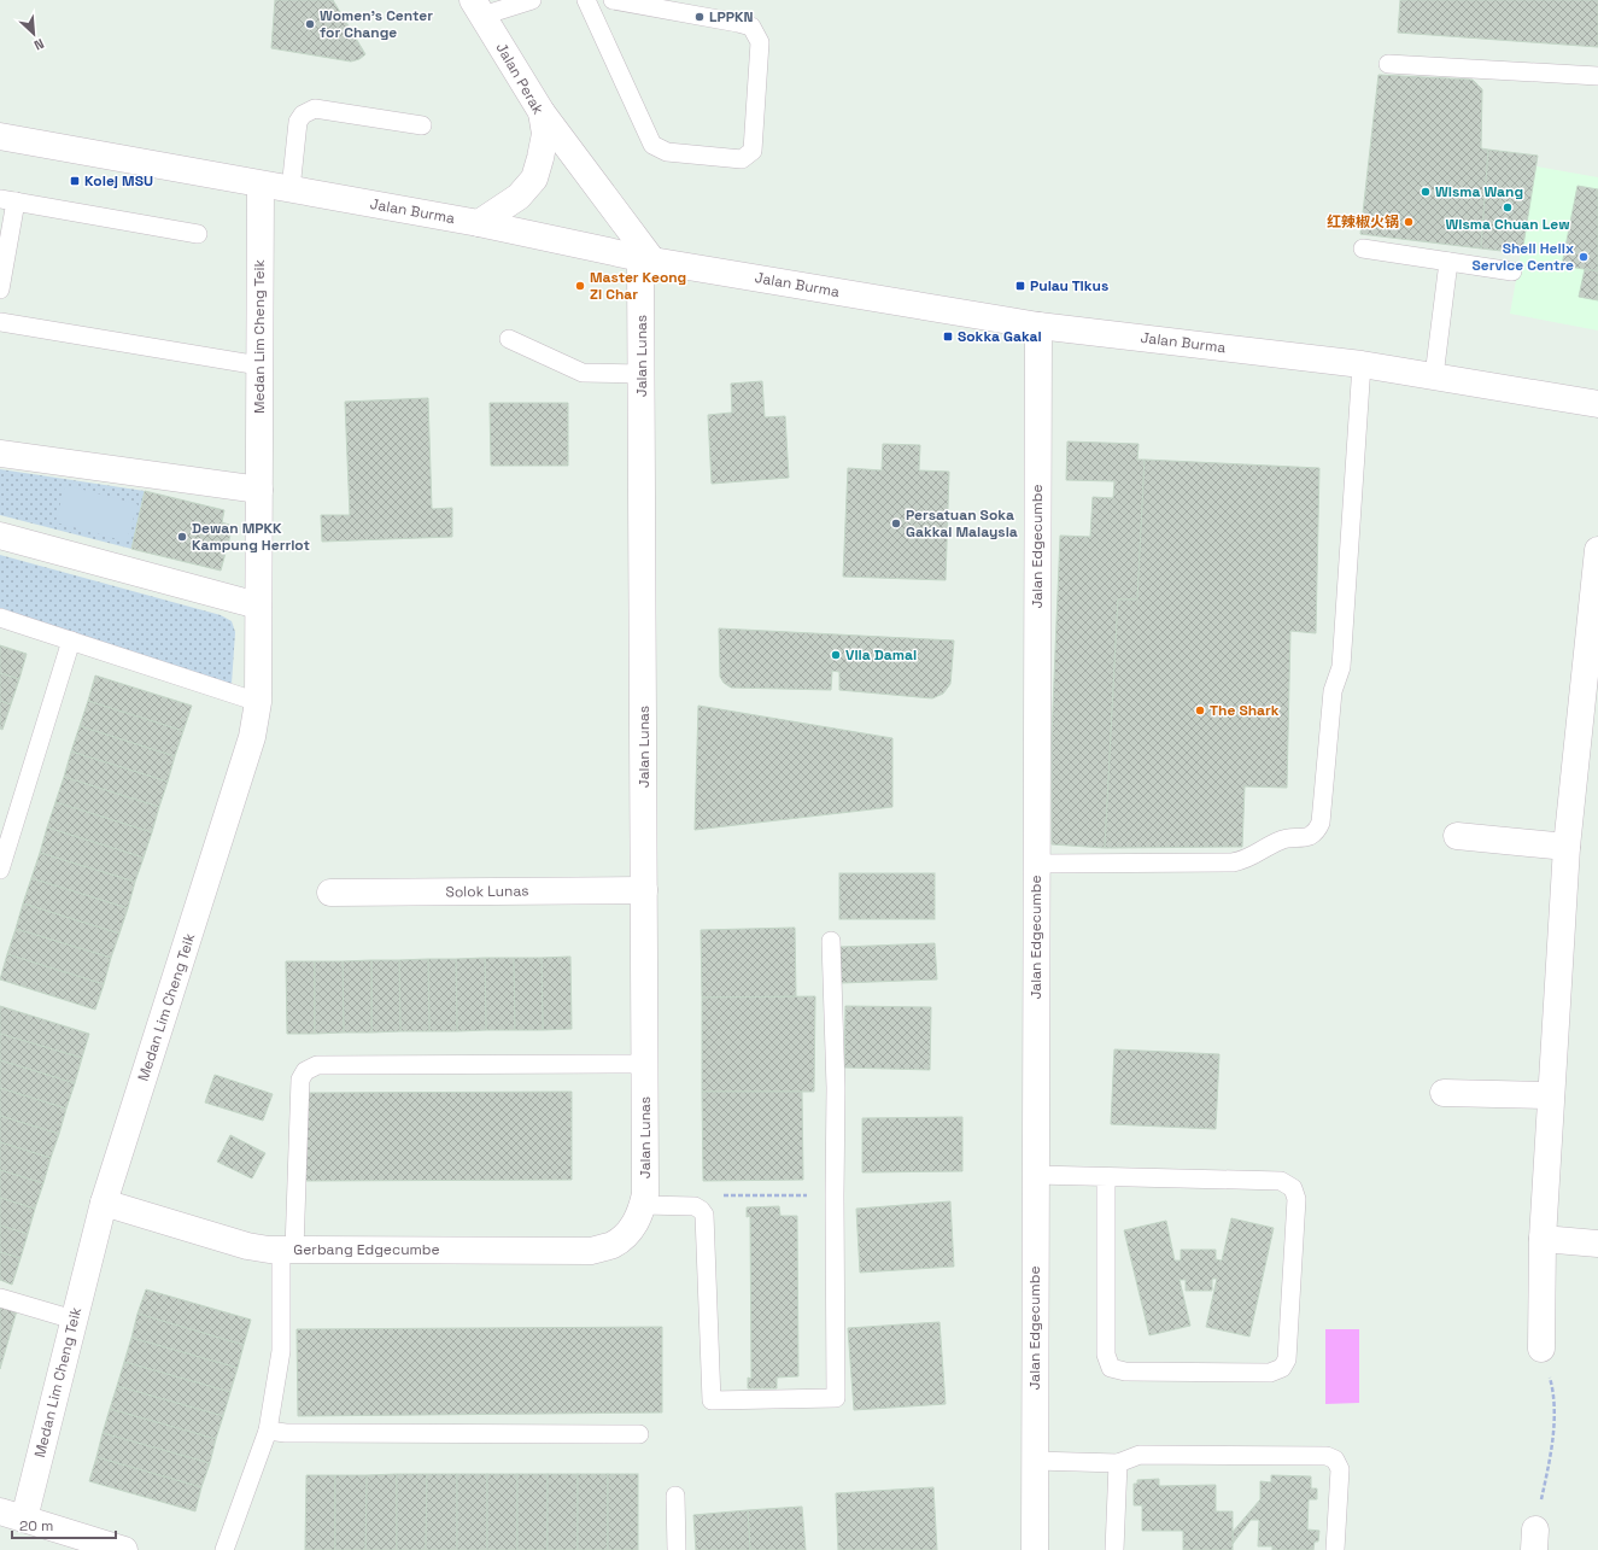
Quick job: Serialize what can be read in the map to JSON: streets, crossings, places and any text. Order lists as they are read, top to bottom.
{
  "streets": {
    "street": [
      "Jalan Perak",
      "Jalan Burma",
      "Medan Lim Cheng Teik",
      "Jalan Lunas",
      "Jalan Edgecumbe",
      "Solok Lunas",
      "Gerbang Edgecumbe"
    ]
  },
  "crossings": [
    ["Jalan Perak", "Jalan Burma"],
    ["Jalan Burma", "Medan Lim Cheng Teik"],
    ["Jalan Burma", "Jalan Lunas"],
    ["Jalan Burma", "Jalan Edgecumbe"],
    ["Medan Lim Cheng Teik", "Gerbang Edgecumbe"],
    ["Jalan Lunas", "Solok Lunas"],
    ["Jalan Lunas", "Gerbang Edgecumbe"]
  ],
  "places": {
    "other": [
      "LPPKN",
      "Women's Center for Change",
      "Wisma Wang",
      "Wisma Chuan Lew",
      "红辣椒火锅",
      "Shell Helix Service Centre",
      "Master Keong Zi Char",
      "Persatuan Soka Gakkai Malaysia",
      "Dewan MPKK Kampung Herriot",
      "Vila Damai",
      "The Shark"
    ],
    "transit": ["Kolej MSU", "Pulau Tikus", "Sokka Gakai"]
  },
  "scale_bar": "20 m",
  "north": "bottom right"
}
